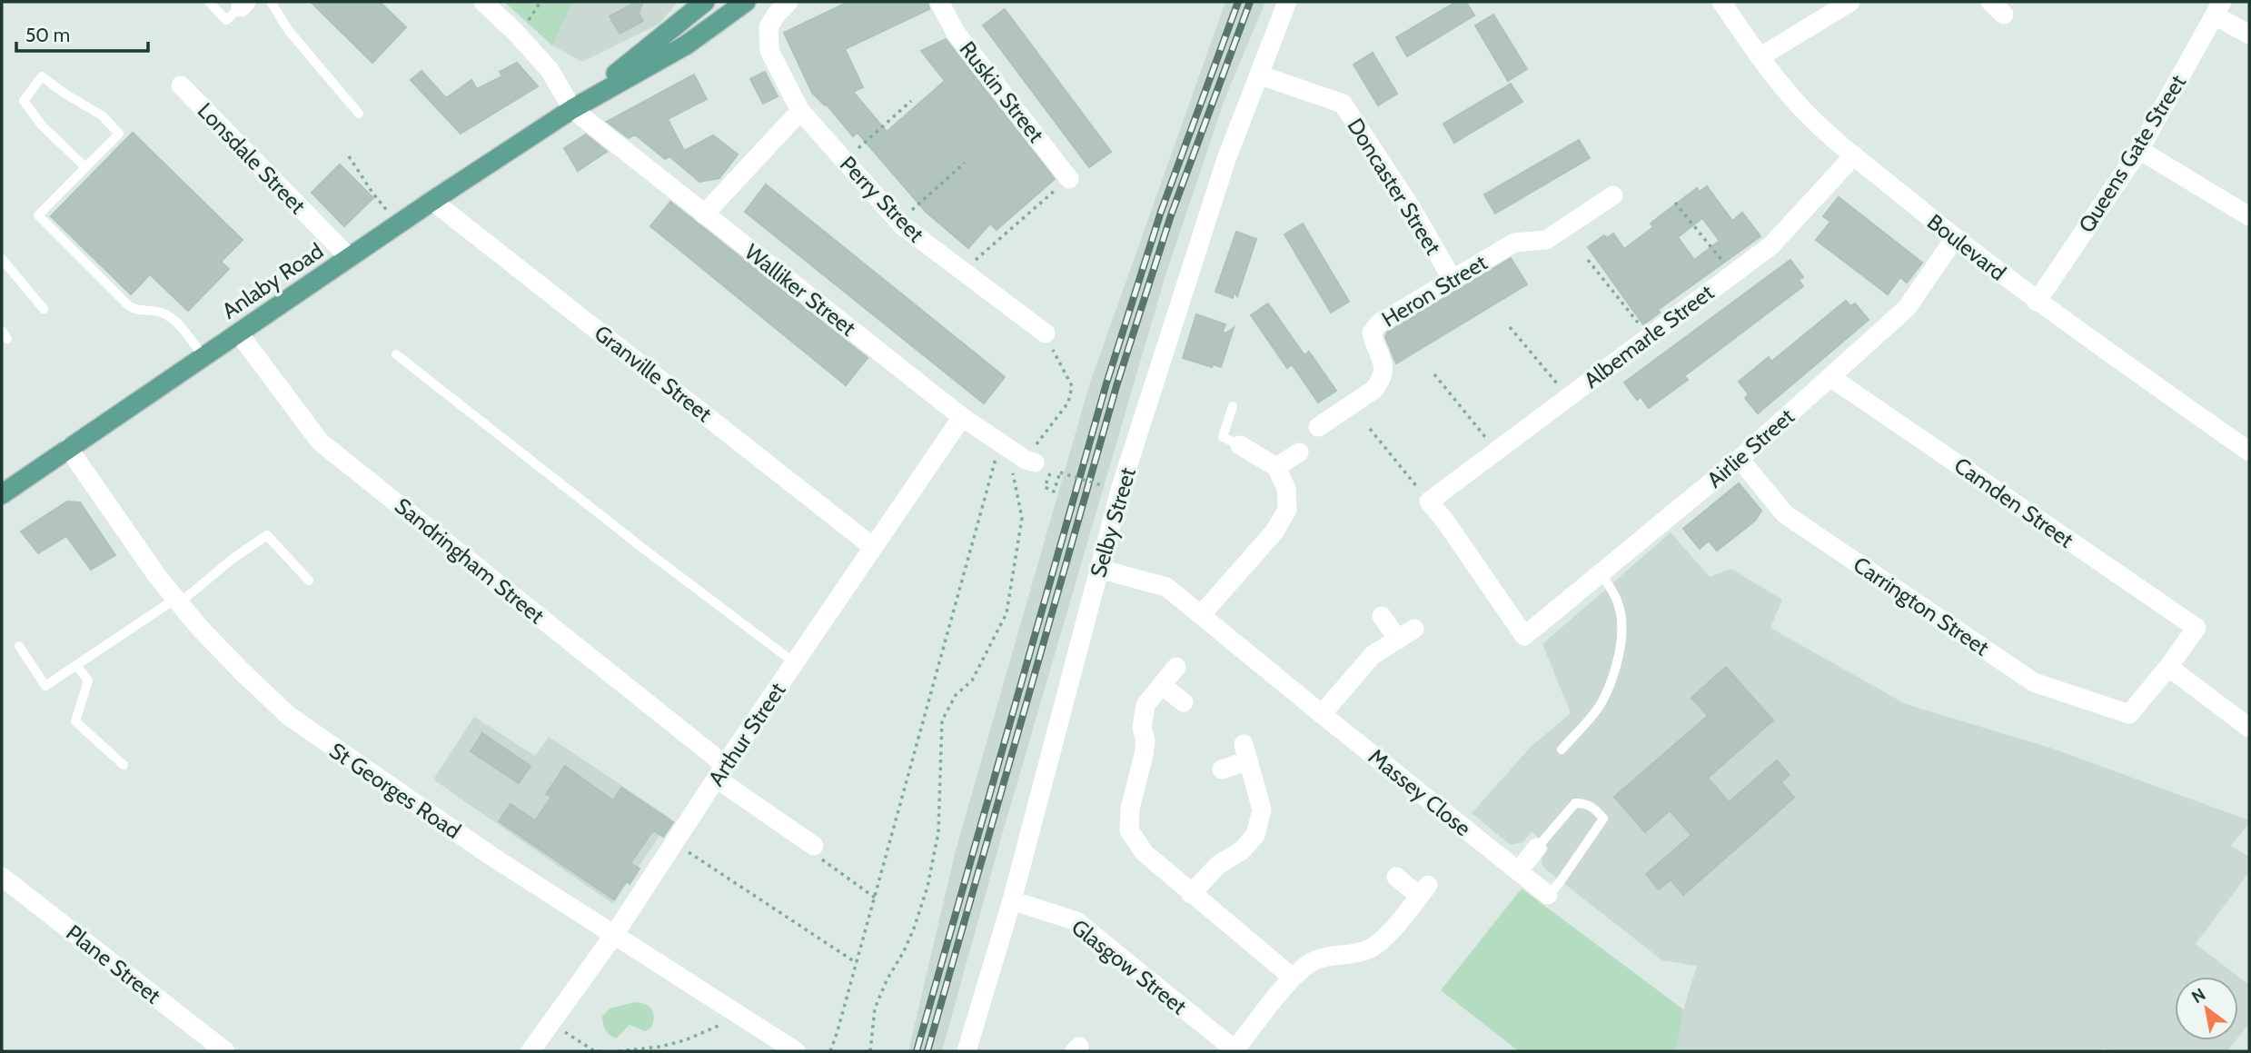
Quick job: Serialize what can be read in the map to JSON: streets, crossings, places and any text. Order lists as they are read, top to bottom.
{
  "streets": {
    "main road": ["Anlaby Road"],
    "street": [
      "Ruskin Street",
      "Queens Gate Street",
      "Lonsdale Street",
      "Doncaster Street",
      "Perry Street",
      "Boulevard",
      "Walliker Street",
      "Heron Street",
      "Albemarle Street",
      "Granville Street",
      "Airlie Street",
      "Camden Street",
      "Selby Street",
      "Sandringham Street",
      "Carrington Street",
      "Arthur Street",
      "St Georges Road",
      "Massey Close",
      "Plane Street",
      "Glasgow Street"
    ]
  },
  "crossings": [
    ["Queens Gate Street", "Boulevard"],
    ["Lonsdale Street", "Anlaby Road"],
    ["Doncaster Street", "Heron Street"],
    ["Doncaster Street", "Selby Street"],
    ["Boulevard", "Albemarle Street"],
    ["Boulevard", "Airlie Street"],
    ["Anlaby Road", "Walliker Street"],
    ["Anlaby Road", "Granville Street"],
    ["Anlaby Road", "Sandringham Street"],
    ["Anlaby Road", "St Georges Road"],
    ["Walliker Street", "Arthur Street"],
    ["Albemarle Street", "Airlie Street"],
    ["Granville Street", "Arthur Street"],
    ["Airlie Street", "Camden Street"],
    ["Airlie Street", "Carrington Street"],
    ["Camden Street", "Carrington Street"],
    ["Selby Street", "Massey Close"],
    ["Selby Street", "Glasgow Street"],
    ["Sandringham Street", "Arthur Street"],
    ["Arthur Street", "St Georges Road"]
  ],
  "scale_bar": "50 m",
  "north": "top left"
}
